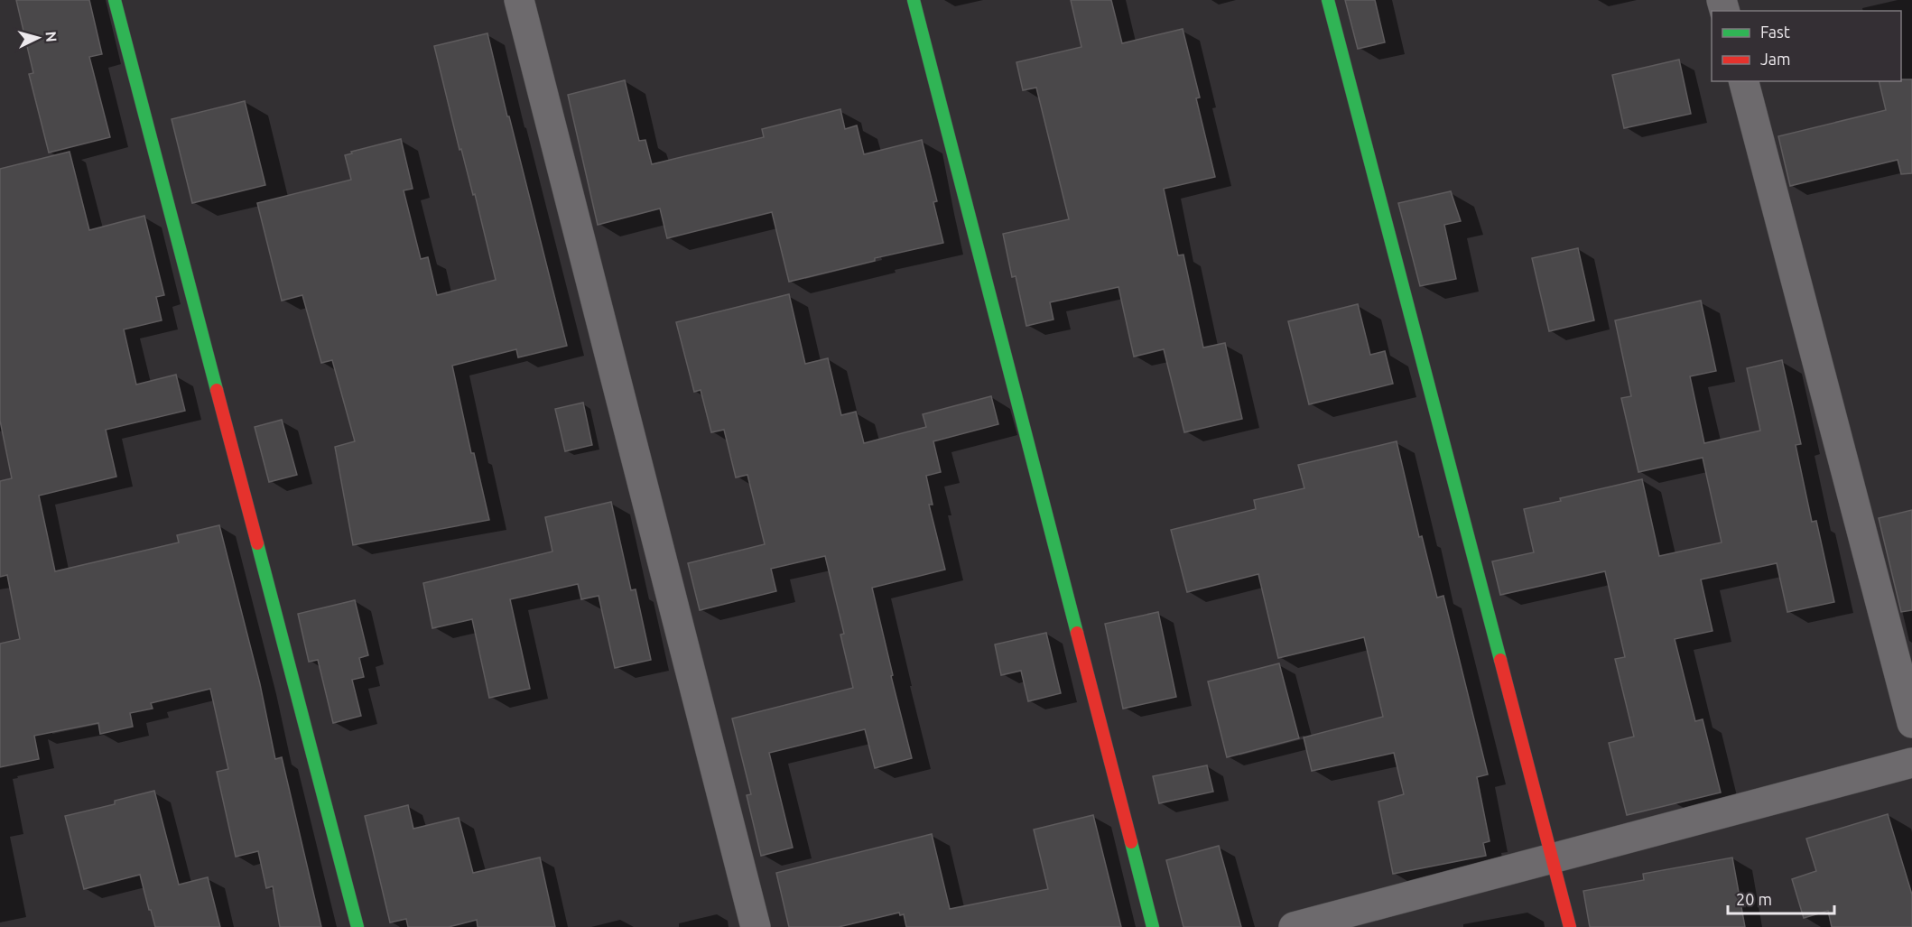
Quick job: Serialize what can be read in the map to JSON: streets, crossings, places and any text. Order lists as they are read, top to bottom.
{
  "legend": ["Fast", "Jam"],
  "scale_bar": "20 m",
  "north": "right"
}
